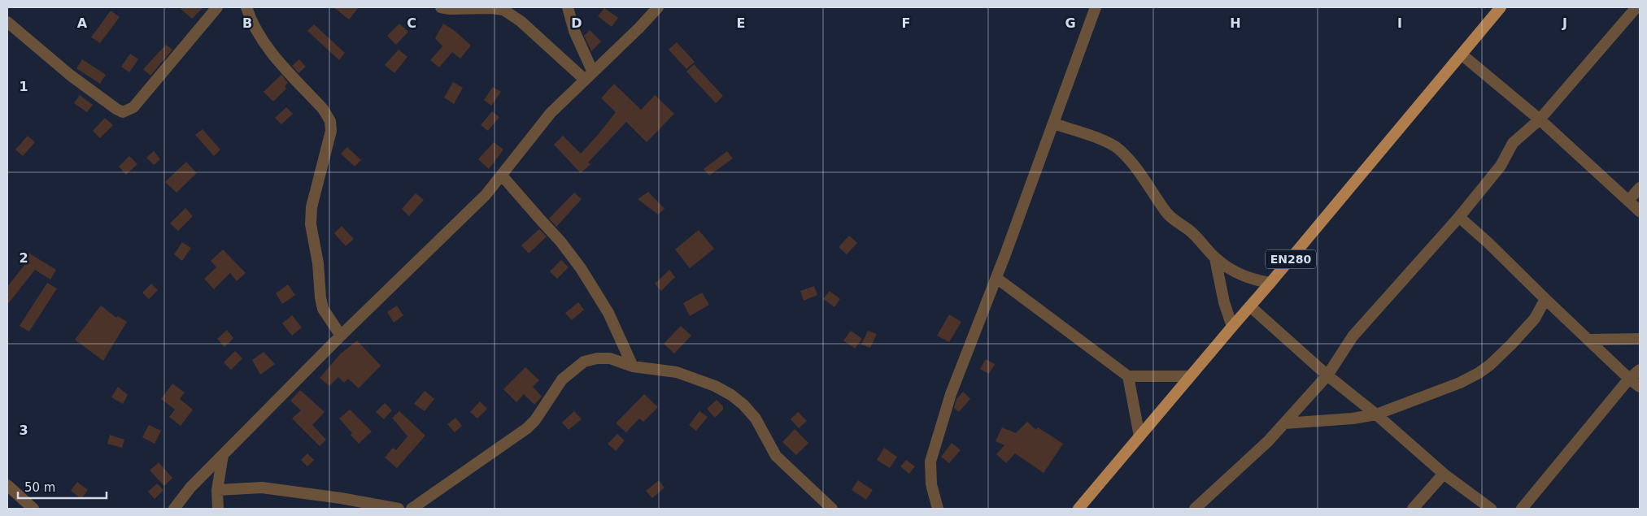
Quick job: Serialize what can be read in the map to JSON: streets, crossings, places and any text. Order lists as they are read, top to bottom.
{
  "streets": {
    "main road": ["EN280"]
  },
  "scale_bar": "50 m",
  "grid": {
    "columns": [
      "A",
      "B",
      "C",
      "D",
      "E",
      "F",
      "G",
      "H",
      "I",
      "J"
    ],
    "rows": ["1", "2", "3"]
  }
}
